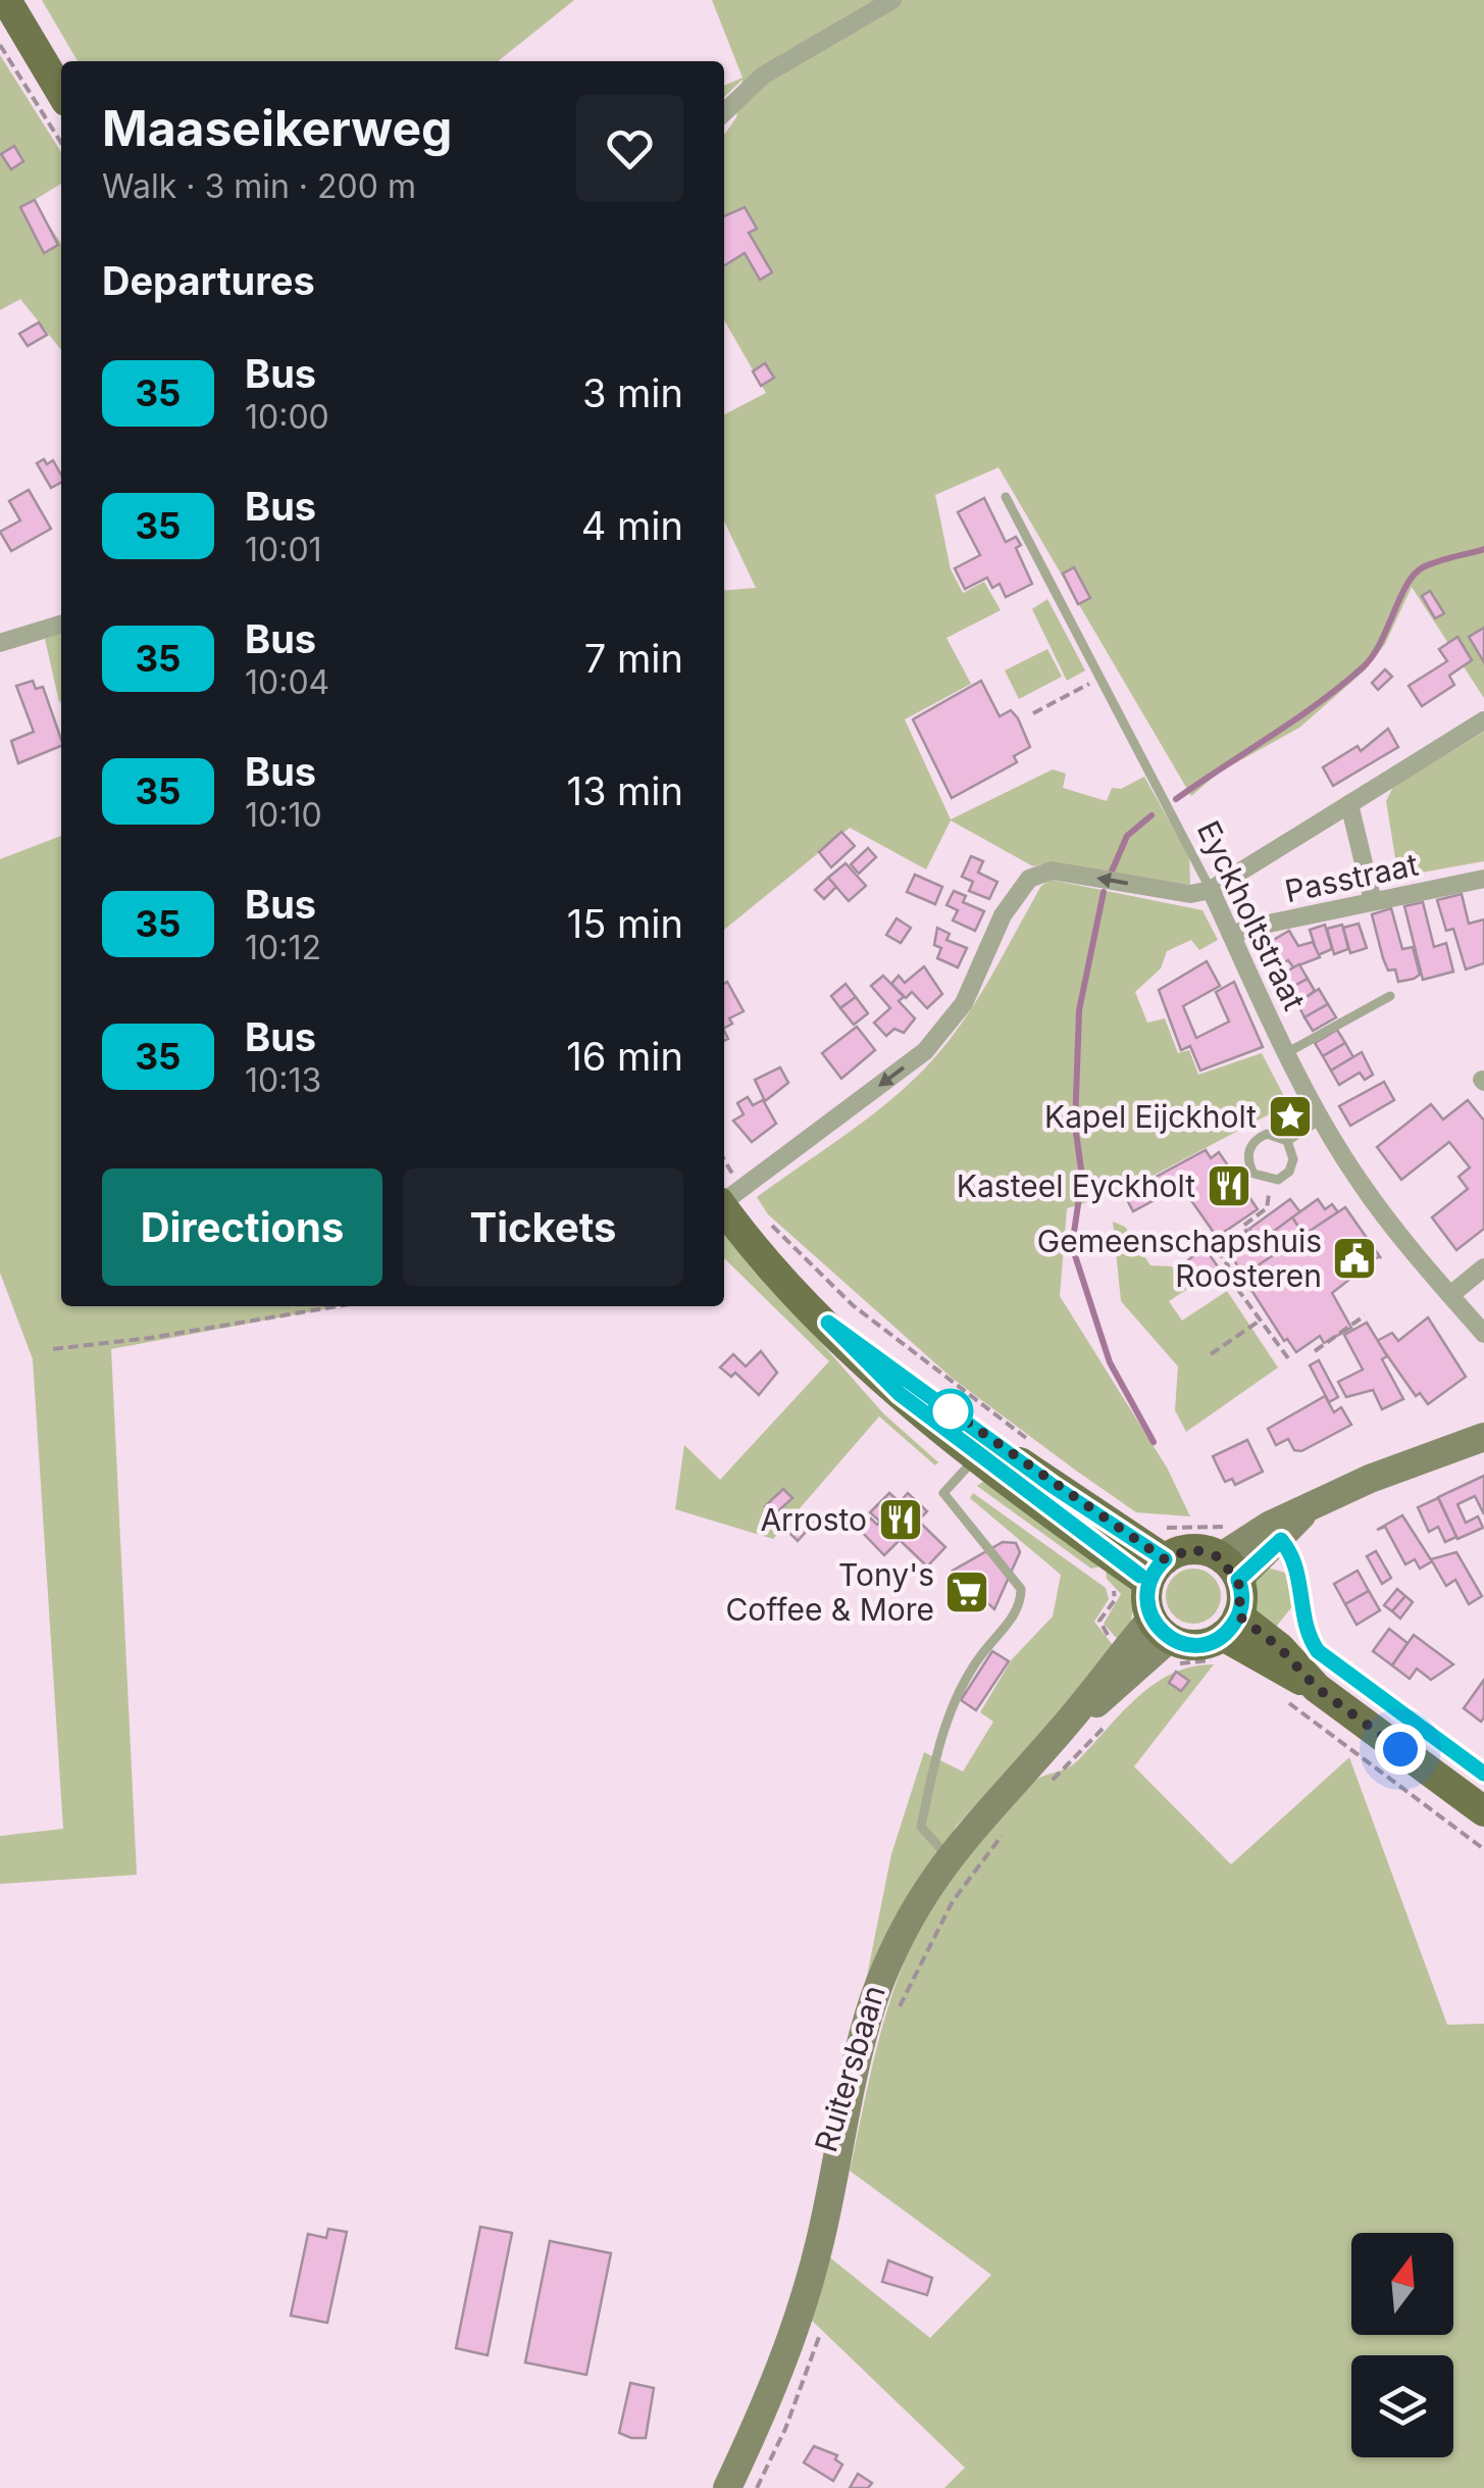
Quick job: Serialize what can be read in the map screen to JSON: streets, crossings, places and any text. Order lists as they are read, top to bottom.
{
  "streets": {
    "street": ["Passtraat", "Eyckholtstraat", "Ruitersbaan"]
  },
  "crossings": [
    ["Passtraat", "Eyckholtstraat"]
  ],
  "places": {
    "place": ["Kapel Eijckholt"],
    "restaurant": ["Kasteel Eyckholt", "Arrosto"],
    "public building": ["Gemeenschapshuis Roosteren"],
    "supermarket": ["Tony's Coffee & More"]
  },
  "lines": ["bus line 35"],
  "north": "top",
  "page": {
    "heading": [
      ["Maaseikerweg", "Walk · 3 min · 200 m"],
      "Departures"
    ],
    "list": [
      {
        "mark": "35",
        "name": "Bus",
        "note": "10:00",
        "value": "3 min"
      },
      {
        "mark": "35",
        "name": "Bus",
        "note": "10:01",
        "value": "4 min"
      },
      {
        "mark": "35",
        "name": "Bus",
        "note": "10:04",
        "value": "7 min"
      },
      {
        "mark": "35",
        "name": "Bus",
        "note": "10:10",
        "value": "13 min"
      },
      {
        "mark": "35",
        "name": "Bus",
        "note": "10:12",
        "value": "15 min"
      },
      {
        "mark": "35",
        "name": "Bus",
        "note": "10:13",
        "value": "16 min"
      }
    ],
    "buttons": ["Directions", "Tickets"]
  }
}
